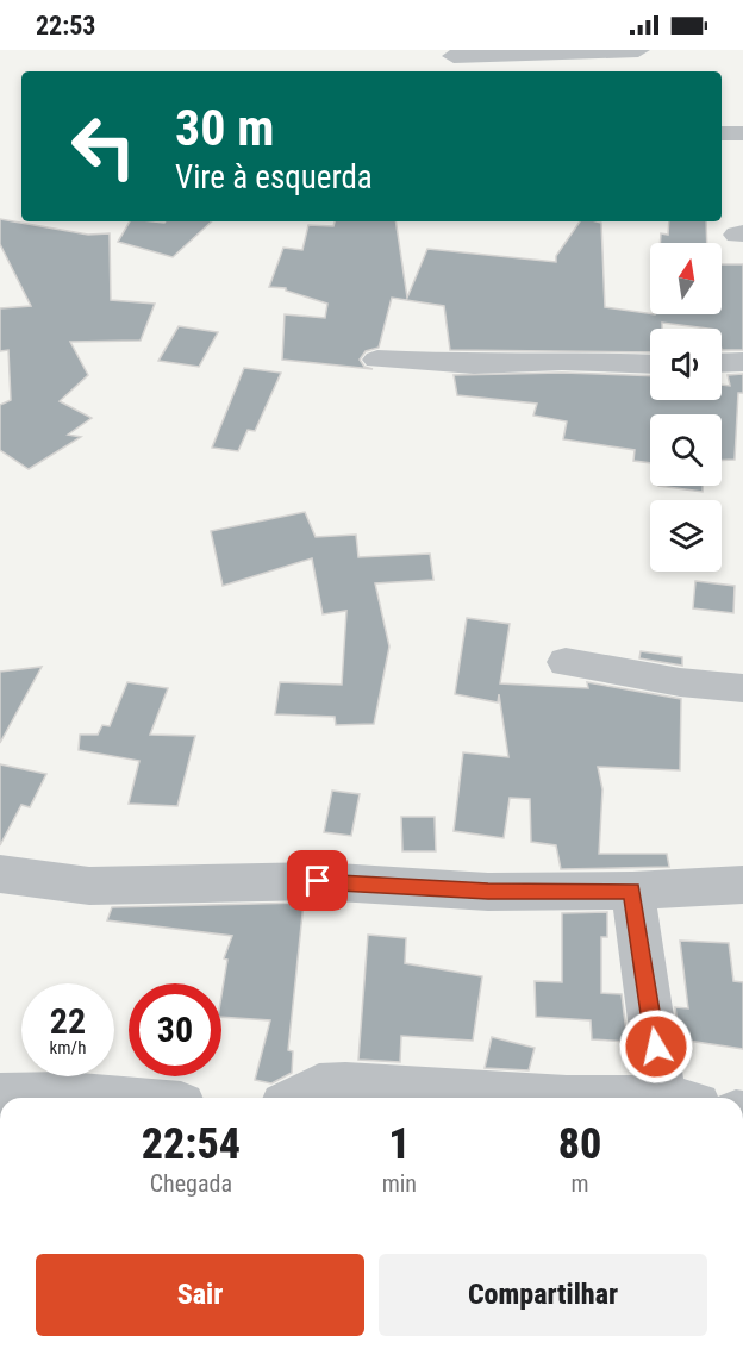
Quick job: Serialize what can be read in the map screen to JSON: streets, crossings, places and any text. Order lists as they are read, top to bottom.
{
  "north": "top",
  "page": {
    "status": "22:53",
    "turn": ["30 m", "Vire à esquerda"],
    "speed": "22 km/h",
    "limit": "30",
    "eta": [
      "22:54",
      "Chegada",
      "1",
      "min",
      "80",
      "m"
    ],
    "buttons": ["Sair", "Compartilhar"]
  }
}
